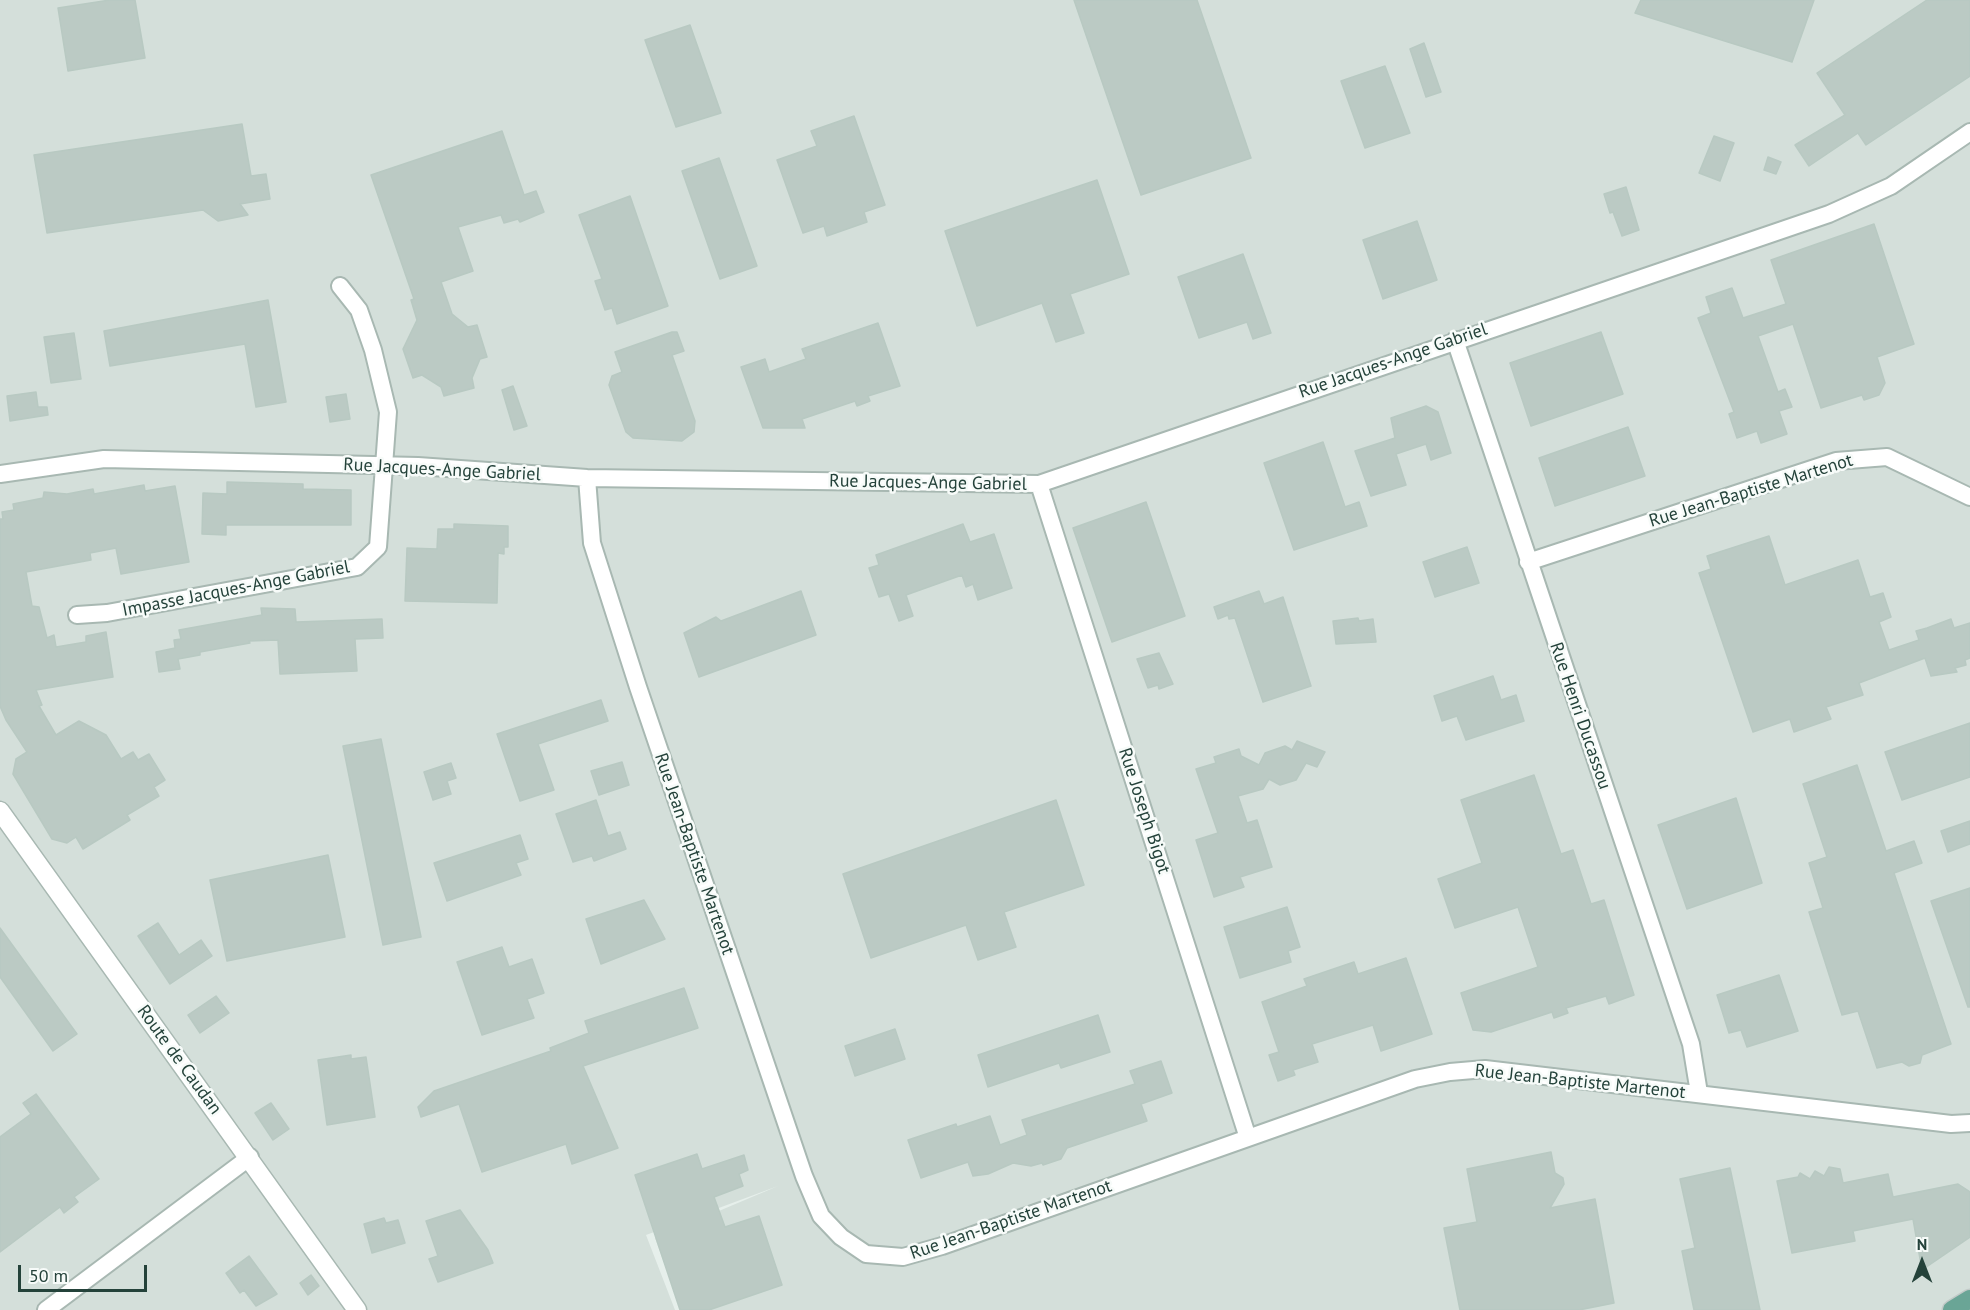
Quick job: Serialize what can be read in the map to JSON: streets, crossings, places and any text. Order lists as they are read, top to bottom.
{
  "streets": {
    "street": [
      "Rue Jacques-Ange Gabriel",
      "Rue Jean-Baptiste Martenot",
      "Impasse Jacques-Ange Gabriel",
      "Rue Henri Ducassou",
      "Rue Joseph Bigot",
      "Route de Caudan"
    ]
  },
  "crossings": [
    ["Rue Jacques-Ange Gabriel", "Rue Jean-Baptiste Martenot"],
    ["Rue Jacques-Ange Gabriel", "Impasse Jacques-Ange Gabriel"],
    ["Rue Jacques-Ange Gabriel", "Rue Henri Ducassou"],
    ["Rue Jacques-Ange Gabriel", "Rue Joseph Bigot"],
    ["Rue Jean-Baptiste Martenot", "Rue Henri Ducassou"],
    ["Rue Jean-Baptiste Martenot", "Rue Joseph Bigot"]
  ],
  "scale_bar": "50 m",
  "north": "top"
}
